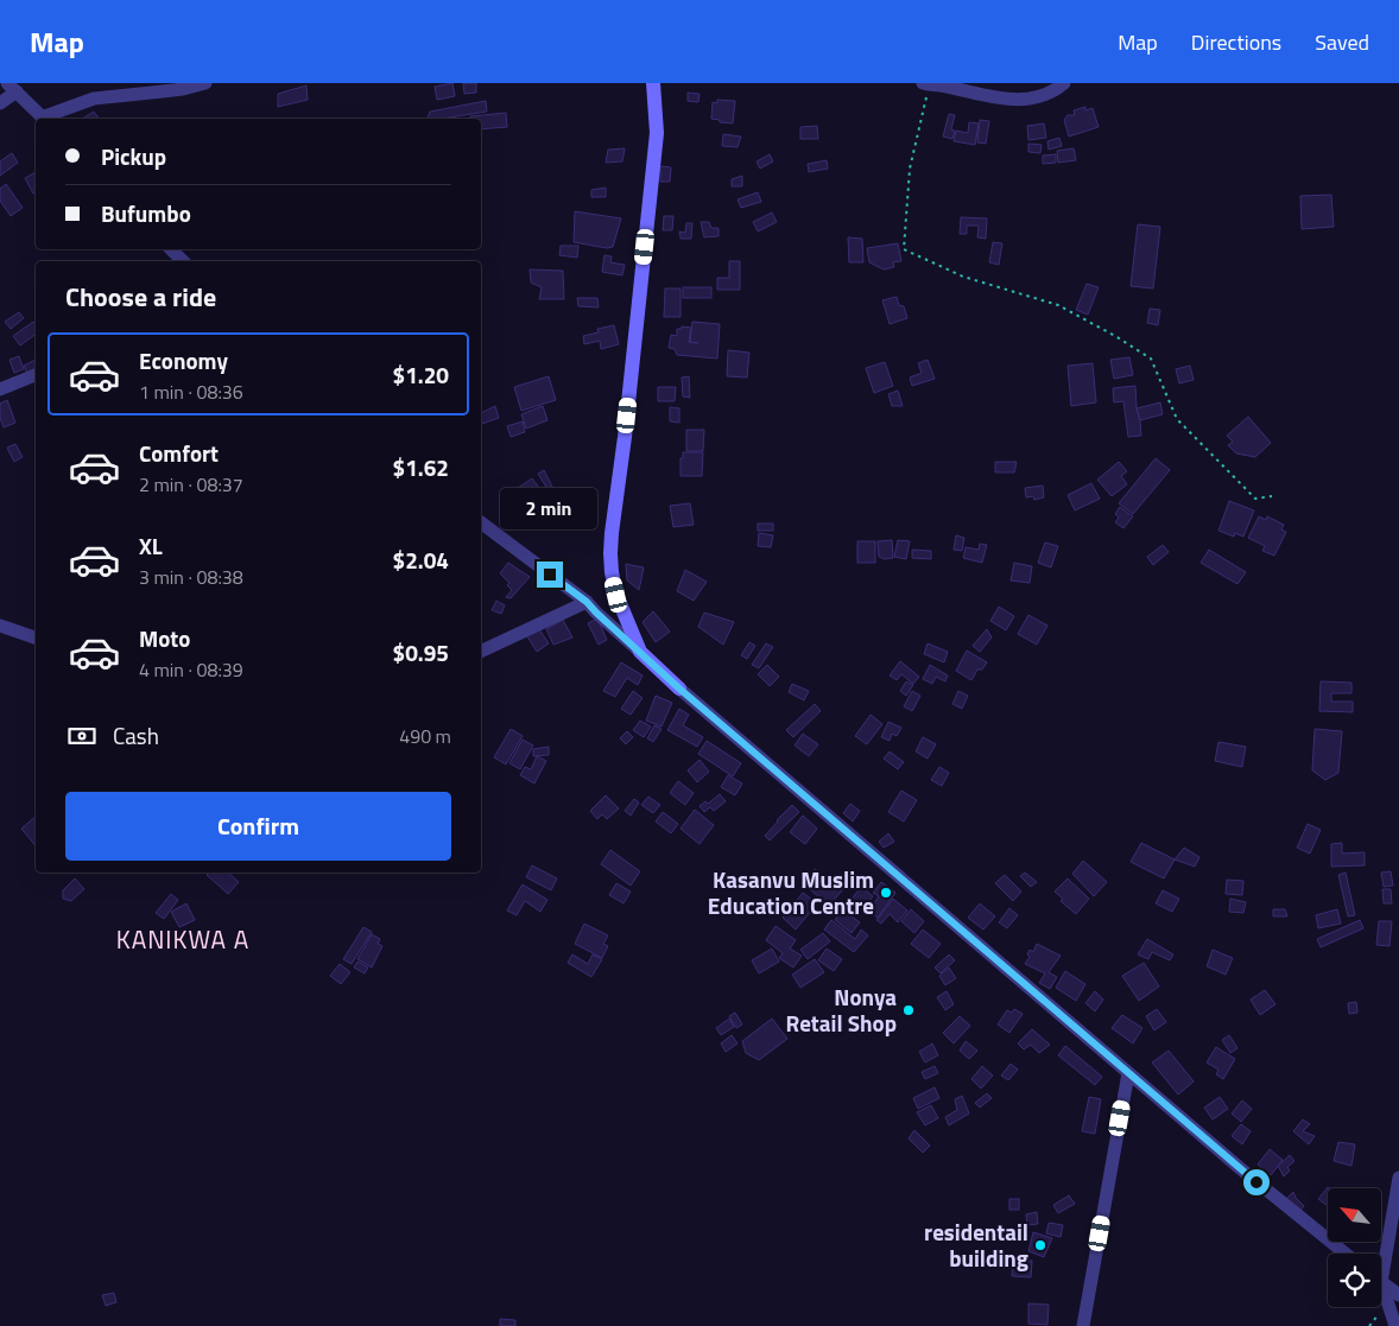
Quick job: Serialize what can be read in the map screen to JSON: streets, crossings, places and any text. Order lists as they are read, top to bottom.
{
  "districts": ["KANIKWA A"],
  "places": ["Kasanvu Muslim Education Centre", "Nonya Retail Shop", "residentail building"],
  "north": "top left",
  "page": {
    "header": "Map",
    "nav": ["Map", "Directions", "Saved"],
    "banner": ["Pickup", "Bufumbo"],
    "heading": "Choose a ride",
    "list": [
      {
        "name": "Economy",
        "note": "1 min · 08:36",
        "value": "$1.20"
      },
      {
        "name": "Comfort",
        "note": "2 min · 08:37",
        "value": "$1.62"
      },
      {
        "name": "XL",
        "note": "3 min · 08:38",
        "value": "$2.04"
      },
      {
        "name": "Moto",
        "note": "4 min · 08:39",
        "value": "$0.95"
      }
    ],
    "bubble": "2 min",
    "pay": ["Cash", "490 m"],
    "buttons": "Confirm"
  }
}
